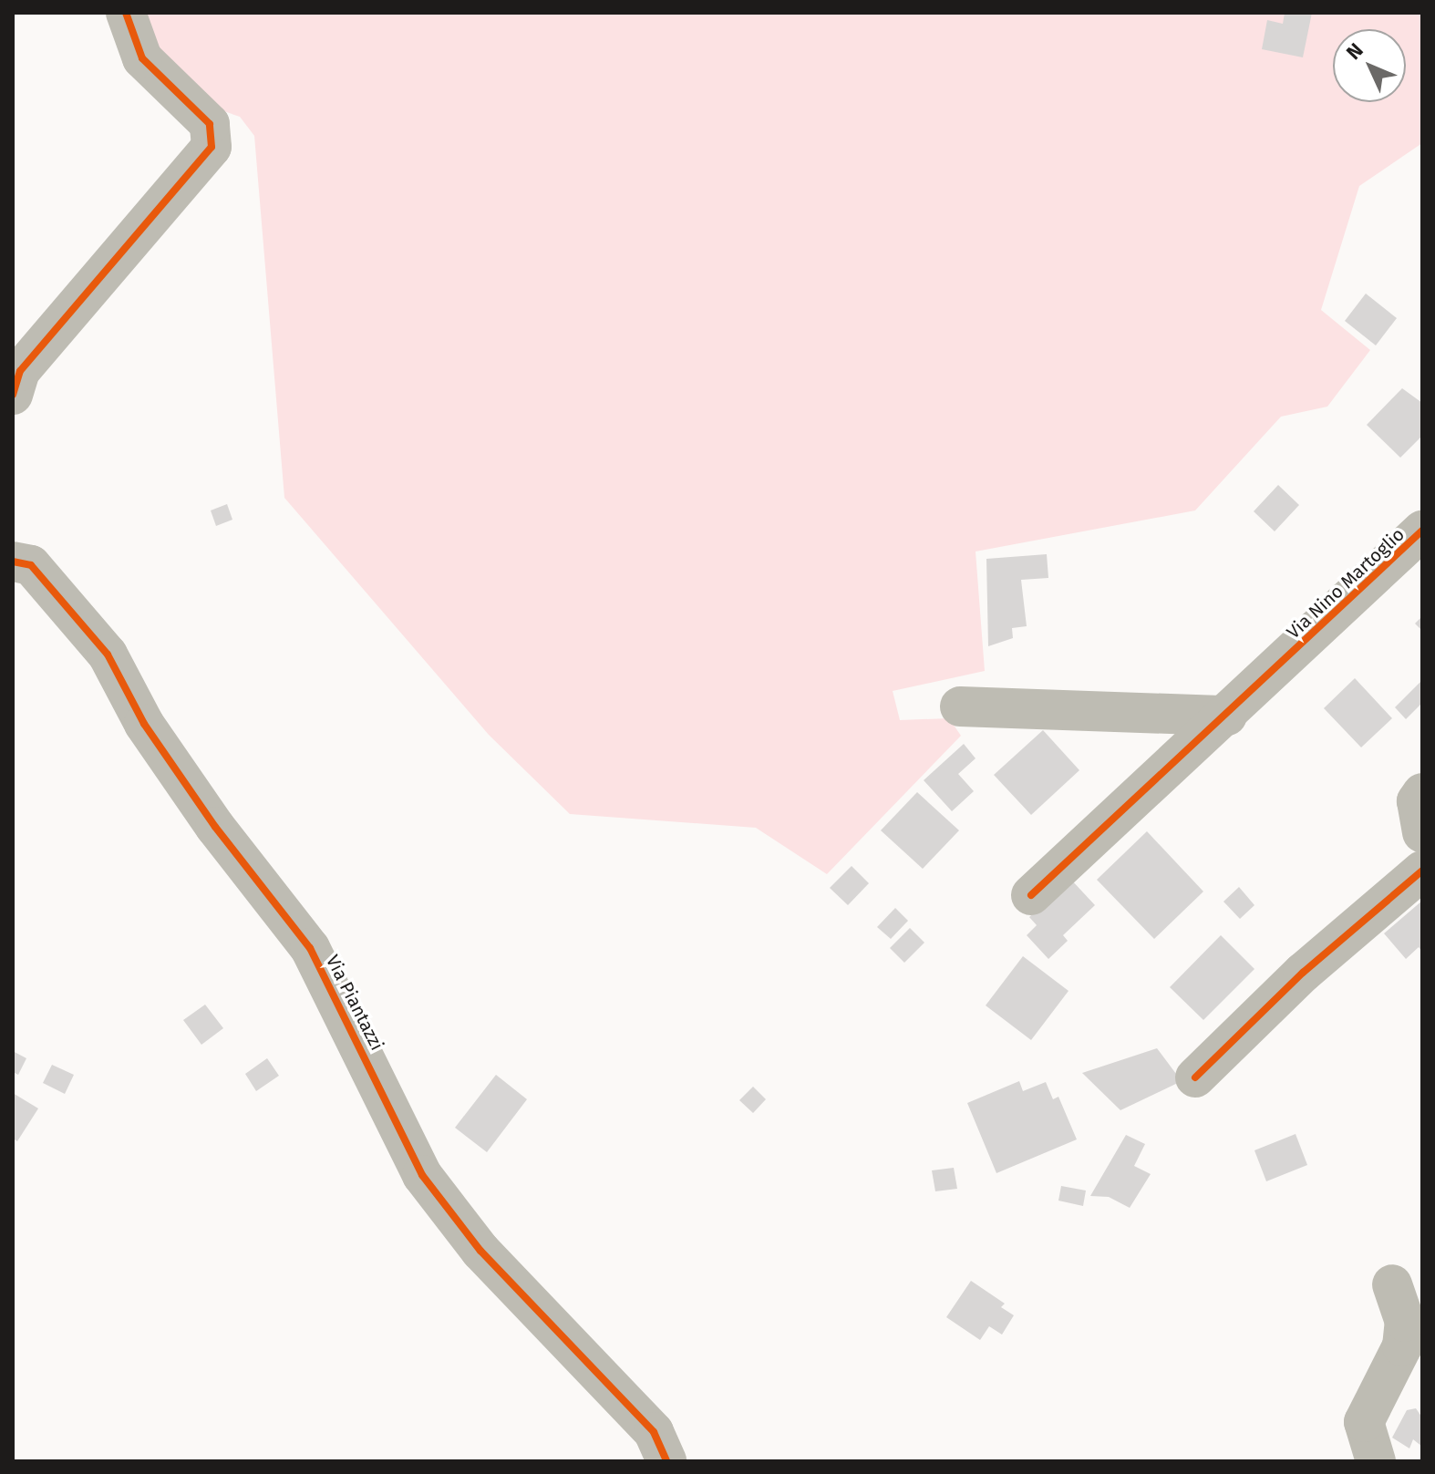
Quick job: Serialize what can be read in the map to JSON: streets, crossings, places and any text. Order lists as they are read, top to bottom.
{
  "streets": {
    "street": ["Via Nino Martoglio", "Via Piantazzi"]
  },
  "north": "top left"
}
